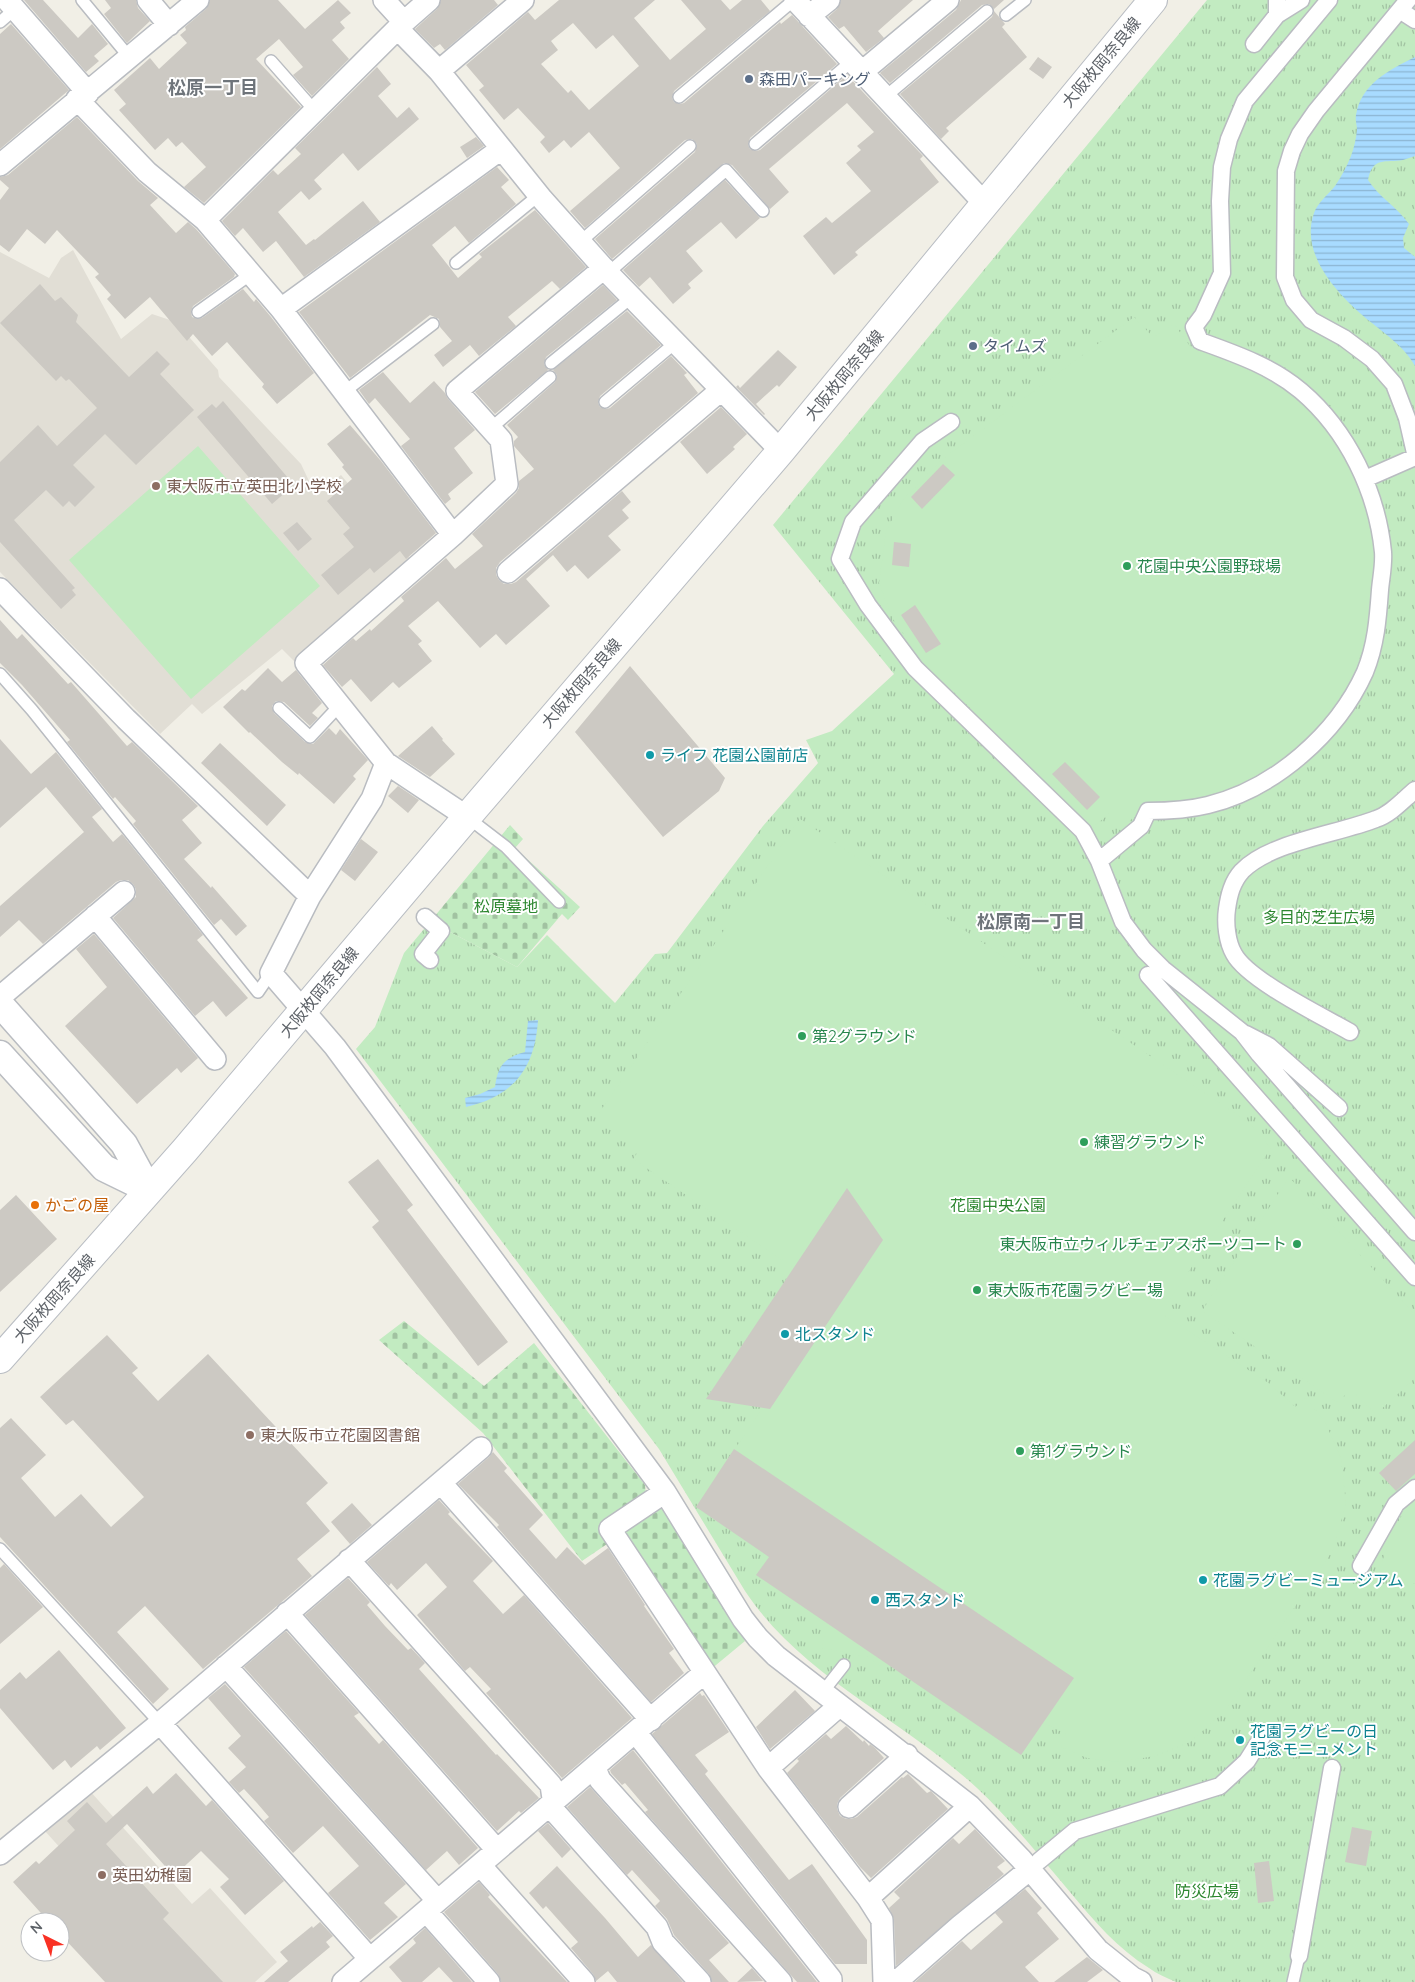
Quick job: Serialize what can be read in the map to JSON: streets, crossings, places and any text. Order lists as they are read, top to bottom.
{
  "streets": {
    "main road": ["大阪枚岡奈良線"]
  },
  "districts": ["松原一丁目", "松原南一丁目"],
  "parks": [
    "松原墓地",
    "多目的芝生広場",
    "花園中央公園",
    "防災広場"
  ],
  "places": [
    "森田パーキング",
    "タイムズ",
    "東大阪市立英田北小学校",
    "花園中央公園野球場",
    "ライフ 花園公園前店",
    "第2グラウンド",
    "練習グラウンド",
    "かごの屋",
    "東大阪市立ウィルチェアスポーツコート",
    "東大阪市花園ラグビー場",
    "北スタンド",
    "東大阪市立花園図書館",
    "第1グラウンド",
    "花園ラグビーミュージアム",
    "西スタンド",
    "花園ラグビーの日 記念モニュメント",
    "英田幼稚園"
  ],
  "north": "top left"
}
